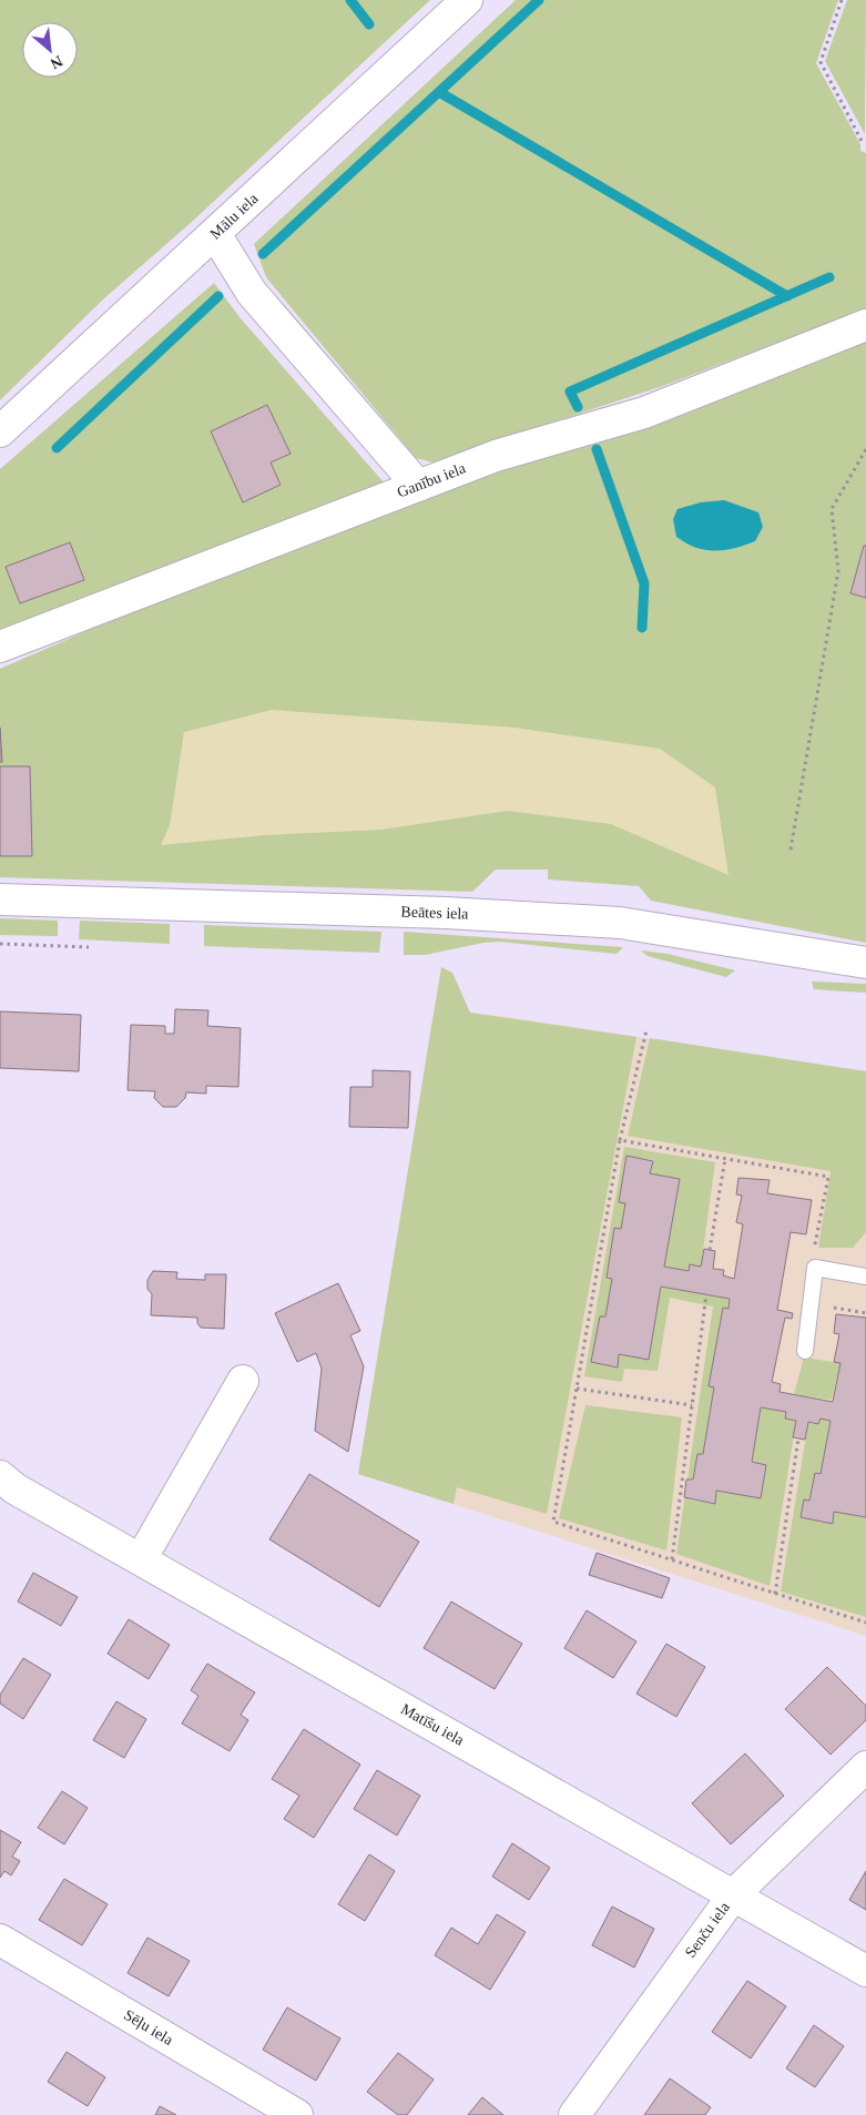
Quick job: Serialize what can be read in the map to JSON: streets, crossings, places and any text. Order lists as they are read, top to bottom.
{
  "streets": {
    "street": [
      "Mālu iela",
      "Ganību iela",
      "Beātes iela",
      "Matīšu iela",
      "Senču iela",
      "Sēļu iela"
    ]
  },
  "crossings": [
    ["Matīšu iela", "Senču iela"]
  ],
  "north": "bottom right"
}
